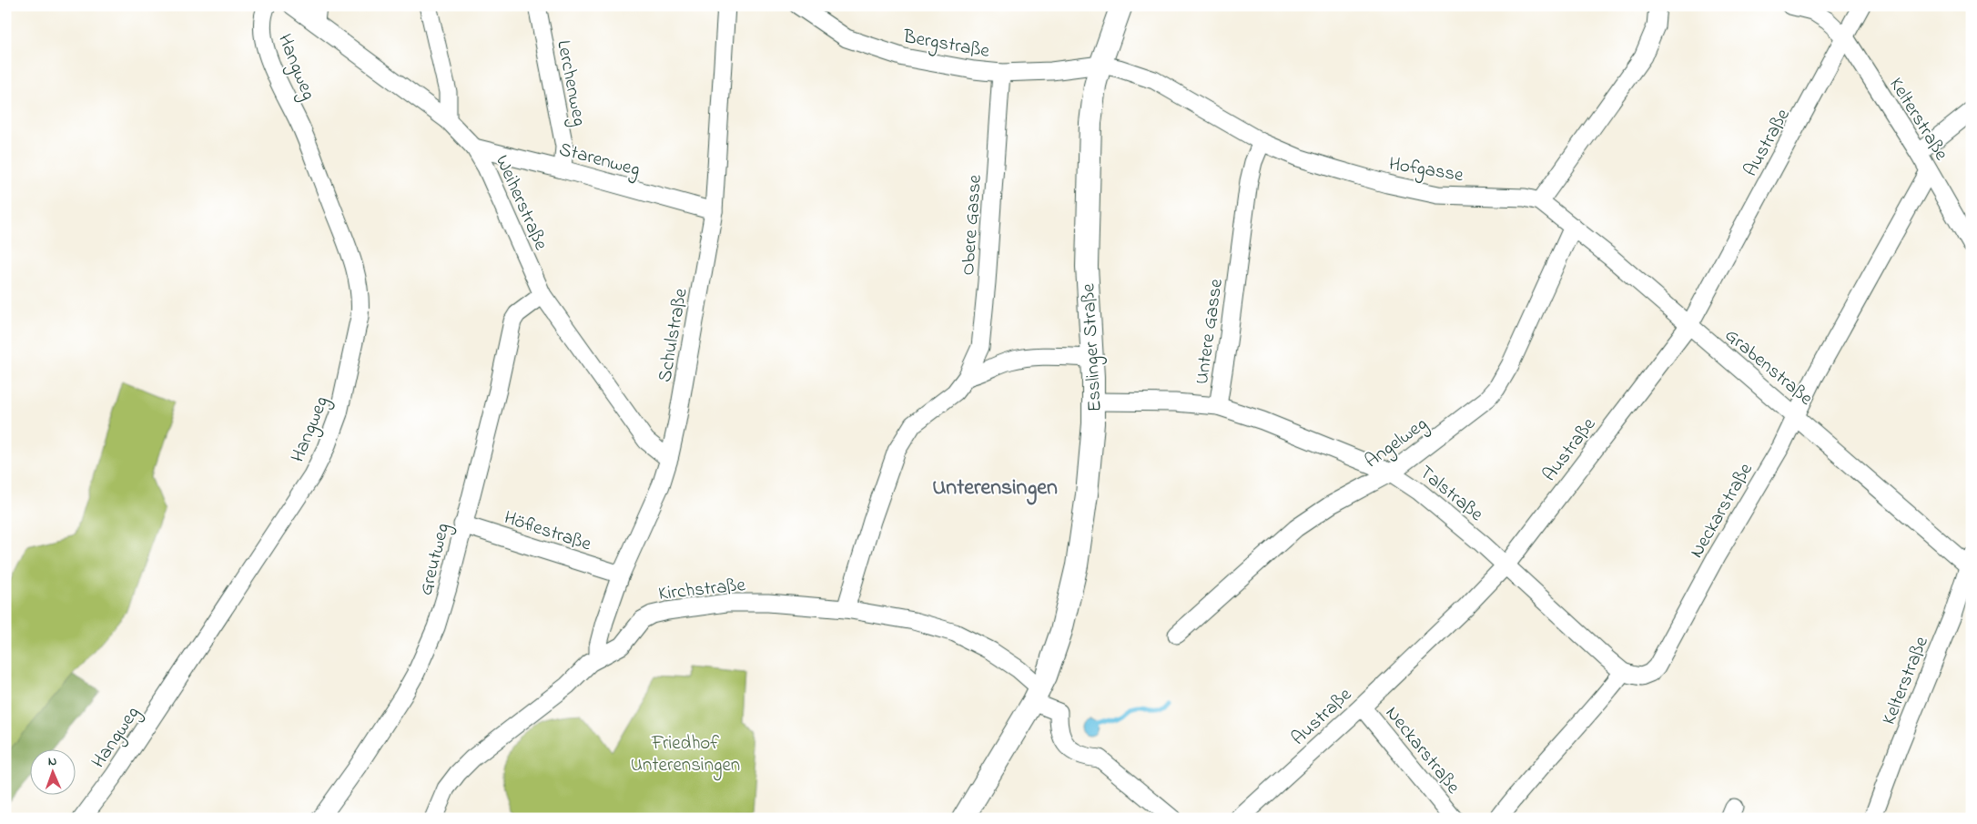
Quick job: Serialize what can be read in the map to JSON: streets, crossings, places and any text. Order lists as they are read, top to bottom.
{
  "streets": {
    "street": [
      "Bergstraße",
      "Hangweg",
      "Lerchenweg",
      "Kelterstraße",
      "Austraße",
      "Starenweg",
      "Hofgasse",
      "Weiherstraße",
      "Obere Gasse",
      "Untere Gasse",
      "Schulstraße",
      "Esslinger Straße",
      "Grabenstraße",
      "Angelweg",
      "Talstraße",
      "Neckarstraße",
      "Höflestraße",
      "Greutweg",
      "Kirchstraße"
    ]
  },
  "crossings": [
    ["Bergstraße", "Hofgasse"],
    ["Bergstraße", "Obere Gasse"],
    ["Bergstraße", "Esslinger Straße"],
    ["Lerchenweg", "Starenweg"],
    ["Kelterstraße", "Austraße"],
    ["Kelterstraße", "Grabenstraße"],
    ["Kelterstraße", "Neckarstraße"],
    ["Austraße", "Grabenstraße"],
    ["Austraße", "Talstraße"],
    ["Austraße", "Neckarstraße"],
    ["Starenweg", "Weiherstraße"],
    ["Starenweg", "Schulstraße"],
    ["Hofgasse", "Untere Gasse"],
    ["Hofgasse", "Esslinger Straße"],
    ["Hofgasse", "Grabenstraße"],
    ["Weiherstraße", "Schulstraße"],
    ["Weiherstraße", "Greutweg"],
    ["Obere Gasse", "Kirchstraße"],
    ["Untere Gasse", "Esslinger Straße"],
    ["Untere Gasse", "Talstraße"],
    ["Schulstraße", "Höflestraße"],
    ["Schulstraße", "Kirchstraße"],
    ["Esslinger Straße", "Kirchstraße"],
    ["Grabenstraße", "Angelweg"],
    ["Grabenstraße", "Neckarstraße"],
    ["Angelweg", "Talstraße"],
    ["Talstraße", "Neckarstraße"],
    ["Höflestraße", "Greutweg"]
  ],
  "districts": ["Unterensingen"],
  "parks": ["Friedhof Unterensingen"],
  "north": "top"
}
